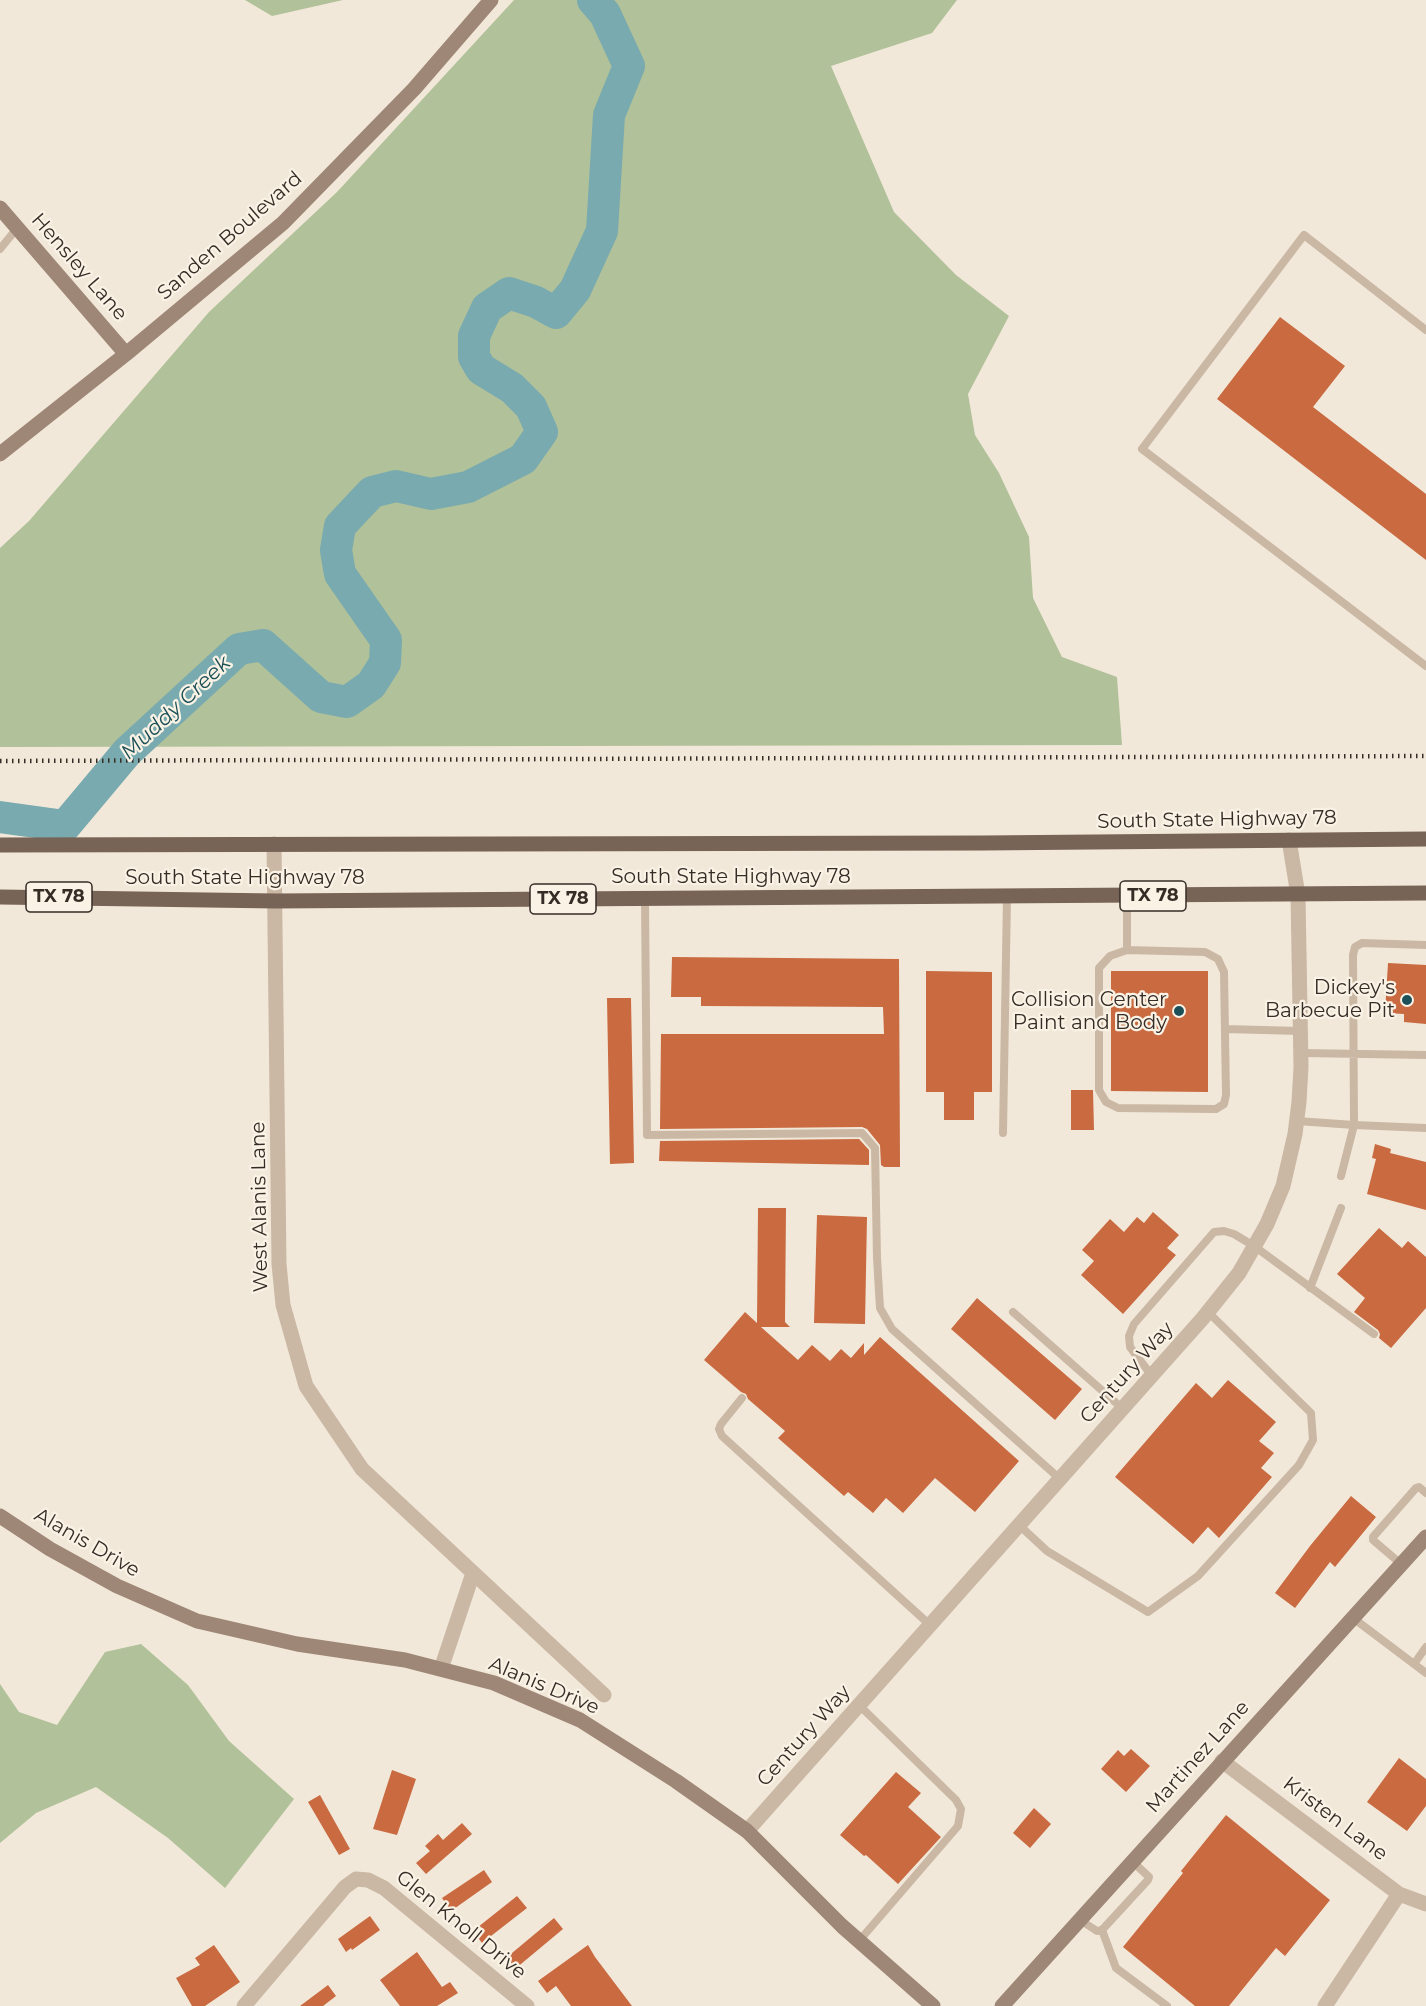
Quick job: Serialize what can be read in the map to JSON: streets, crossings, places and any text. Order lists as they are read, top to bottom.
{
  "streets": {
    "main road": ["South State Highway 78", "TX 78"],
    "street": [
      "Sanden Boulevard",
      "Hensley Lane",
      "West Alanis Lane",
      "Century Way",
      "Alanis Drive",
      "Martinez Lane",
      "Kristen Lane",
      "Glen Knoll Drive"
    ]
  },
  "crossings": [
    ["Sanden Boulevard", "Hensley Lane"],
    ["South State Highway 78", "West Alanis Lane"],
    ["South State Highway 78", "Century Way"],
    ["Century Way", "Alanis Drive"],
    ["Martinez Lane", "Kristen Lane"]
  ],
  "water": ["Muddy Creek"],
  "places": ["Dickey's Barbecue Pit", "Collision Center Paint and Body"]
}
